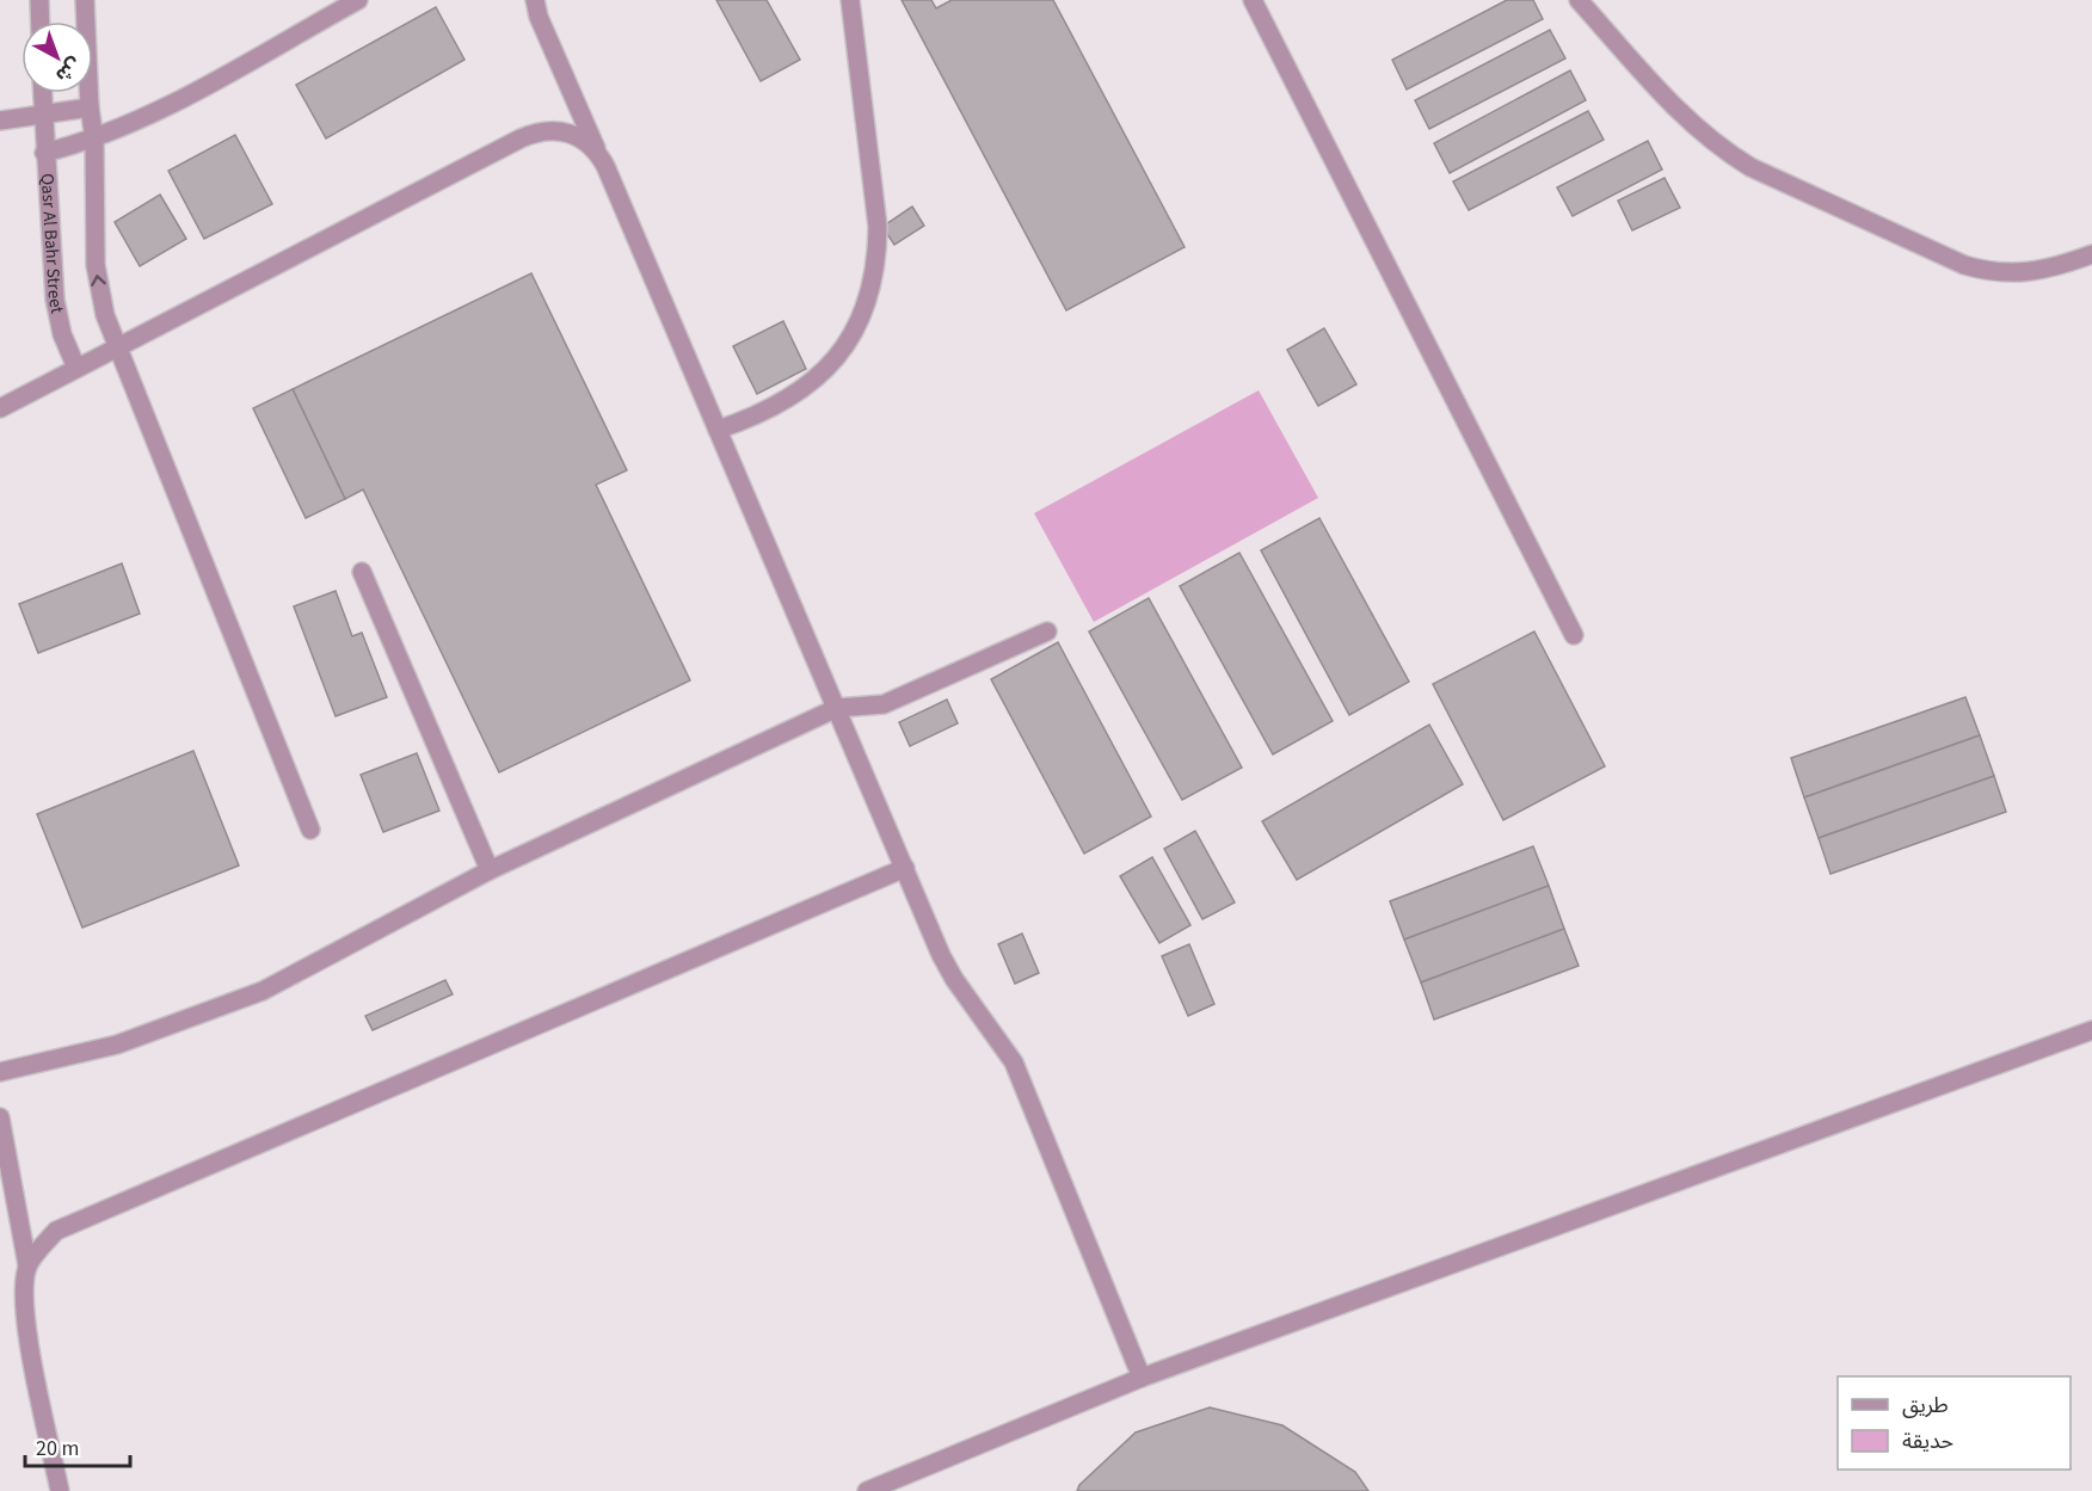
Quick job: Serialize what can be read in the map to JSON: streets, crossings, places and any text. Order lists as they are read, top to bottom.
{
  "streets": {
    "street": ["Qasr Al Bahr Street"]
  },
  "legend": ["طريق", "حديقة"],
  "scale_bar": "20 m",
  "north": "bottom right"
}
